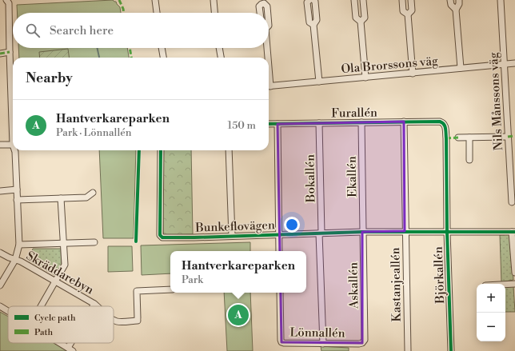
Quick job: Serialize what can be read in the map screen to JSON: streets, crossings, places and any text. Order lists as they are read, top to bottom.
{
  "streets": {
    "street": [
      "Ola Brorssons väg",
      "Nils Månssons väg",
      "Furallén",
      "Ekallén",
      "Bokallén",
      "Bunkeflovägen",
      "Skräddarebyn",
      "Björkallén",
      "Kastanjeallén",
      "Askallén",
      "Lönnallén"
    ]
  },
  "crossings": [
    ["Ola Brorssons väg", "Nils Månssons väg"],
    ["Furallén", "Ekallén"],
    ["Furallén", "Bokallén"],
    ["Furallén", "Björkallén"],
    ["Furallén", "Kastanjeallén"],
    ["Ekallén", "Bunkeflovägen"],
    ["Ekallén", "Askallén"],
    ["Bokallén", "Bunkeflovägen"],
    ["Bokallén", "Lönnallén"],
    ["Bunkeflovägen", "Björkallén"],
    ["Bunkeflovägen", "Kastanjeallén"],
    ["Bunkeflovägen", "Askallén"],
    ["Askallén", "Lönnallén"]
  ],
  "legend": ["Cycle path", "Path"],
  "page": {
    "search": "Search here",
    "heading": "Nearby",
    "list": [
      {
        "mark": "A",
        "name": "Hantverkareparken",
        "note": "Park · Lönnallén",
        "value": "150 m"
      }
    ],
    "popup": ["Hantverkareparken", "Park"],
    "map_buttons": ["+", "−"],
    "pins": "A"
  }
}
